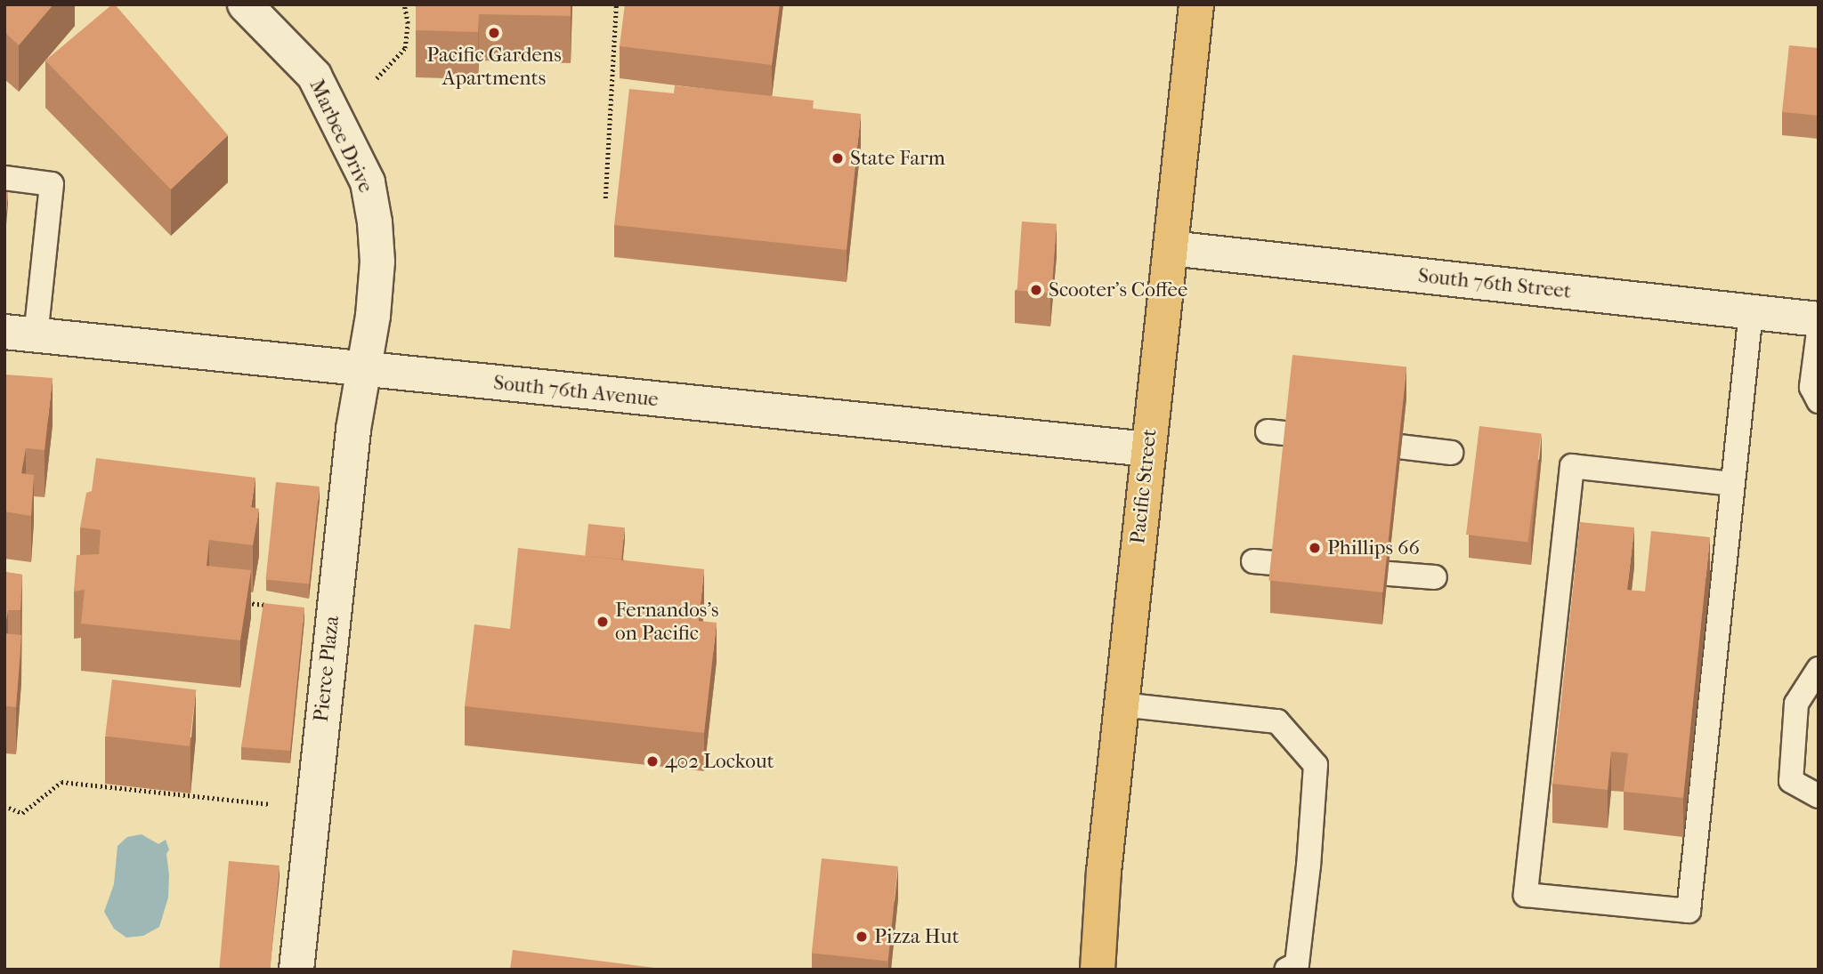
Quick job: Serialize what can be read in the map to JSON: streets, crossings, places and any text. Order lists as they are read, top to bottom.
{
  "streets": {
    "main road": ["Pacific Street"],
    "street": [
      "Marbee Drive",
      "South 76th Street",
      "South 76th Avenue",
      "Pierce Plaza"
    ]
  },
  "crossings": [
    ["Marbee Drive", "South 76th Avenue"],
    ["Marbee Drive", "Pierce Plaza"],
    ["South 76th Street", "Pacific Street"],
    ["South 76th Avenue", "Pacific Street"],
    ["South 76th Avenue", "Pierce Plaza"]
  ],
  "places": [
    "Pacific Gardens Apartments",
    "State Farm",
    "Scooter's Coffee",
    "Phillips 66",
    "Fernandos's on Pacific",
    "402 Lockout",
    "Pizza Hut"
  ]
}
